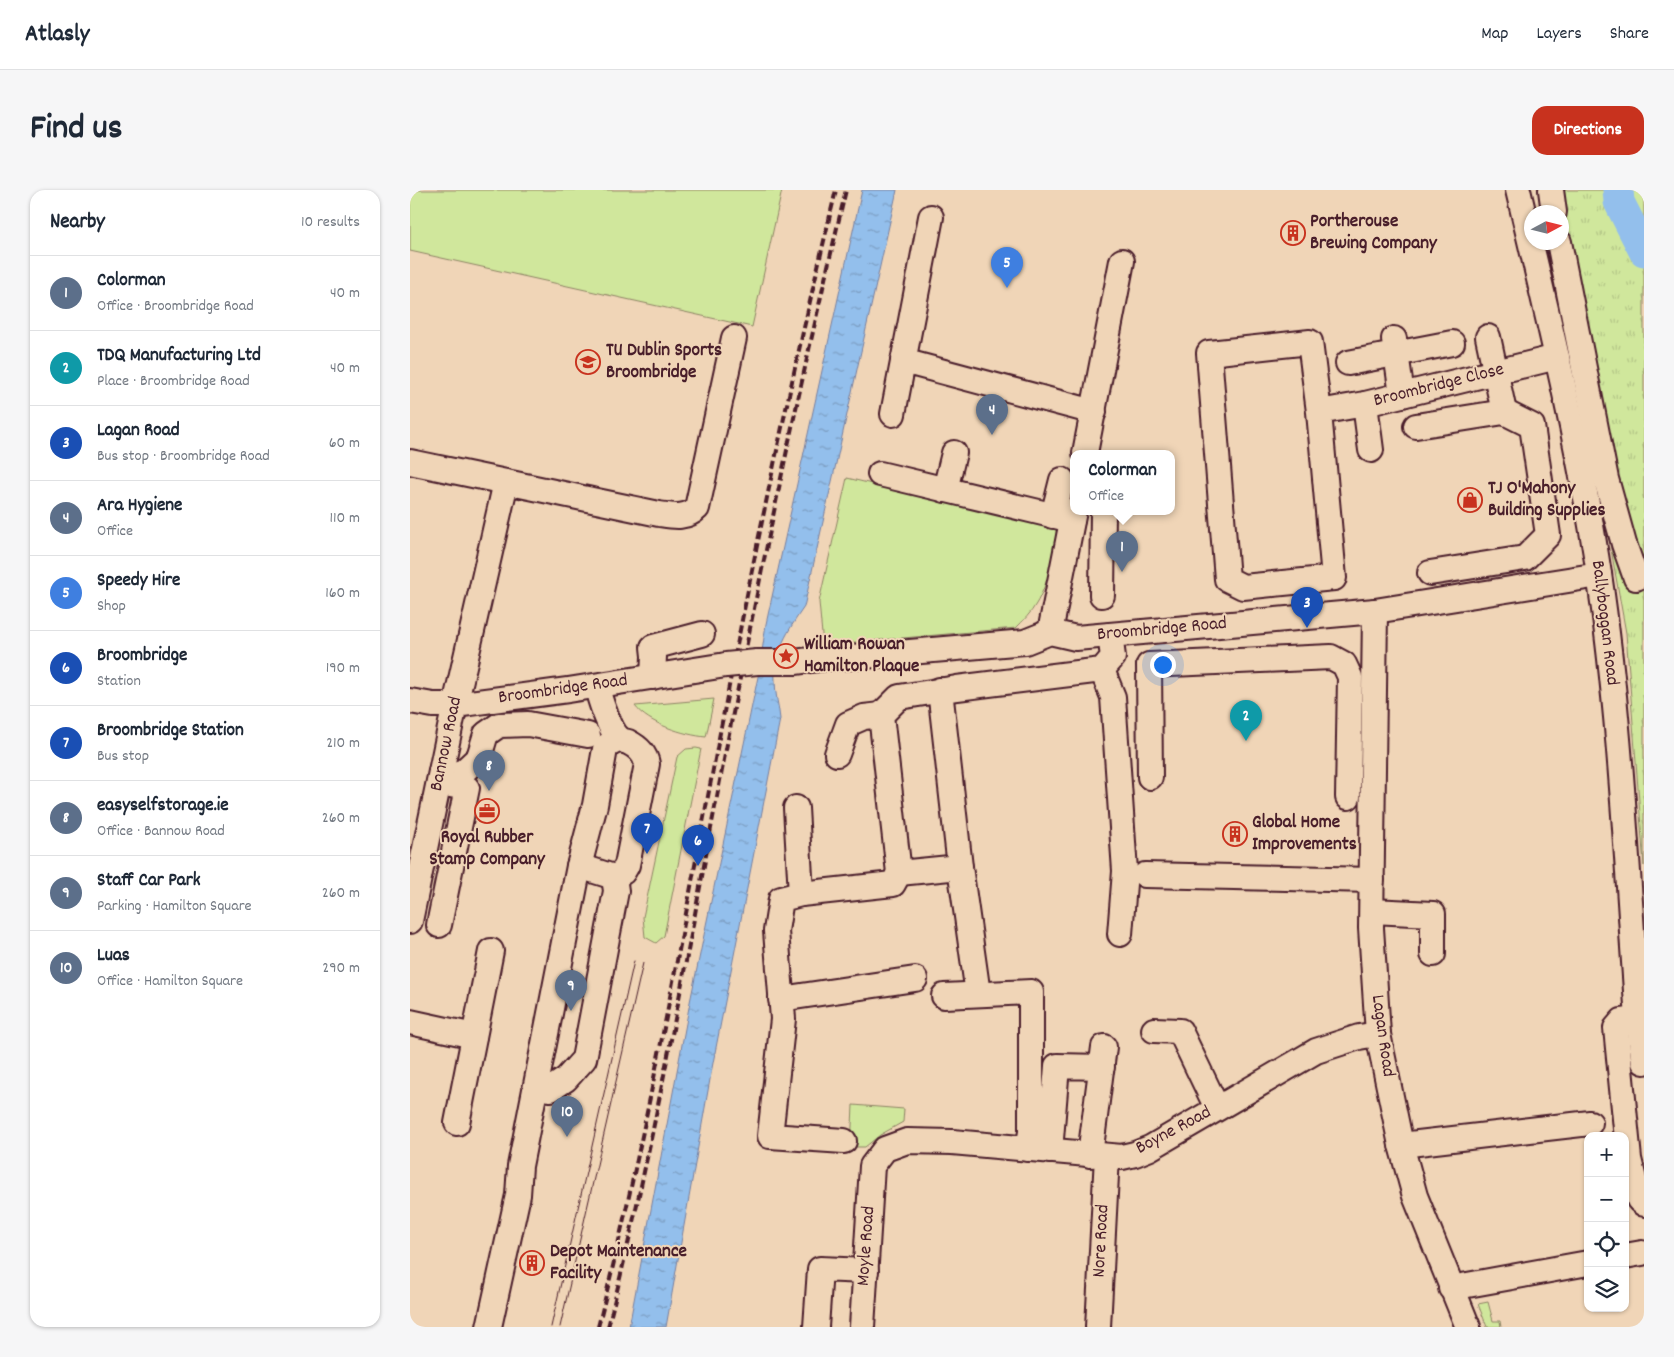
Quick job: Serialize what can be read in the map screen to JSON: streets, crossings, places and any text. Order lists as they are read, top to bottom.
{
  "streets": {
    "street": [
      "Broombridge Close",
      "Ballyboggan Road",
      "Broombridge Road",
      "Bannow Road",
      "Lagan Road",
      "Boyne Road",
      "Nore Road",
      "Moyle Road"
    ]
  },
  "crossings": [
    ["Broombridge Close", "Ballyboggan Road"],
    ["Ballyboggan Road", "Broombridge Road"],
    ["Broombridge Road", "Bannow Road"],
    ["Broombridge Road", "Lagan Road"],
    ["Lagan Road", "Boyne Road"],
    ["Boyne Road", "Nore Road"],
    ["Boyne Road", "Moyle Road"]
  ],
  "places": {
    "building": ["Portherouse Brewing Company", "Global Home Improvements", "Depot Maintenance Facility"],
    "school or university": ["TU Dublin Sports Broombridge"],
    "shop": ["TJ O'Mahony Building Supplies"],
    "place": ["William Rowan Hamilton Plaque"],
    "office": ["Royal Rubber Stamp Company"]
  },
  "north": "right",
  "page": {
    "header": "Atlasly",
    "nav": ["Map", "Layers", "Share"],
    "title": "Find us",
    "buttons": "Directions",
    "heading": ["Nearby", "10 results"],
    "pins": [
      "5",
      "4",
      "1",
      "3",
      "2",
      "8",
      "7",
      "6",
      "9",
      "10"
    ],
    "list": [
      {
        "mark": "1",
        "name": "Colorman",
        "note": "Office · Broombridge Road",
        "value": "40 m"
      },
      {
        "mark": "2",
        "name": "TDQ Manufacturing Ltd",
        "note": "Place · Broombridge Road",
        "value": "40 m"
      },
      {
        "mark": "3",
        "name": "Lagan Road",
        "note": "Bus stop · Broombridge Road",
        "value": "60 m"
      },
      {
        "mark": "4",
        "name": "Ara Hygiene",
        "note": "Office",
        "value": "110 m"
      },
      {
        "mark": "5",
        "name": "Speedy Hire",
        "note": "Shop",
        "value": "160 m"
      },
      {
        "mark": "6",
        "name": "Broombridge",
        "note": "Station",
        "value": "190 m"
      },
      {
        "mark": "7",
        "name": "Broombridge Station",
        "note": "Bus stop",
        "value": "210 m"
      },
      {
        "mark": "8",
        "name": "easyselfstorage.ie",
        "note": "Office · Bannow Road",
        "value": "260 m"
      },
      {
        "mark": "9",
        "name": "Staff Car Park",
        "note": "Parking · Hamilton Square",
        "value": "260 m"
      },
      {
        "mark": "10",
        "name": "Luas",
        "note": "Office · Hamilton Square",
        "value": "290 m"
      }
    ],
    "popup": ["Colorman", "Office"],
    "map_buttons": ["+", "−"]
  }
}
